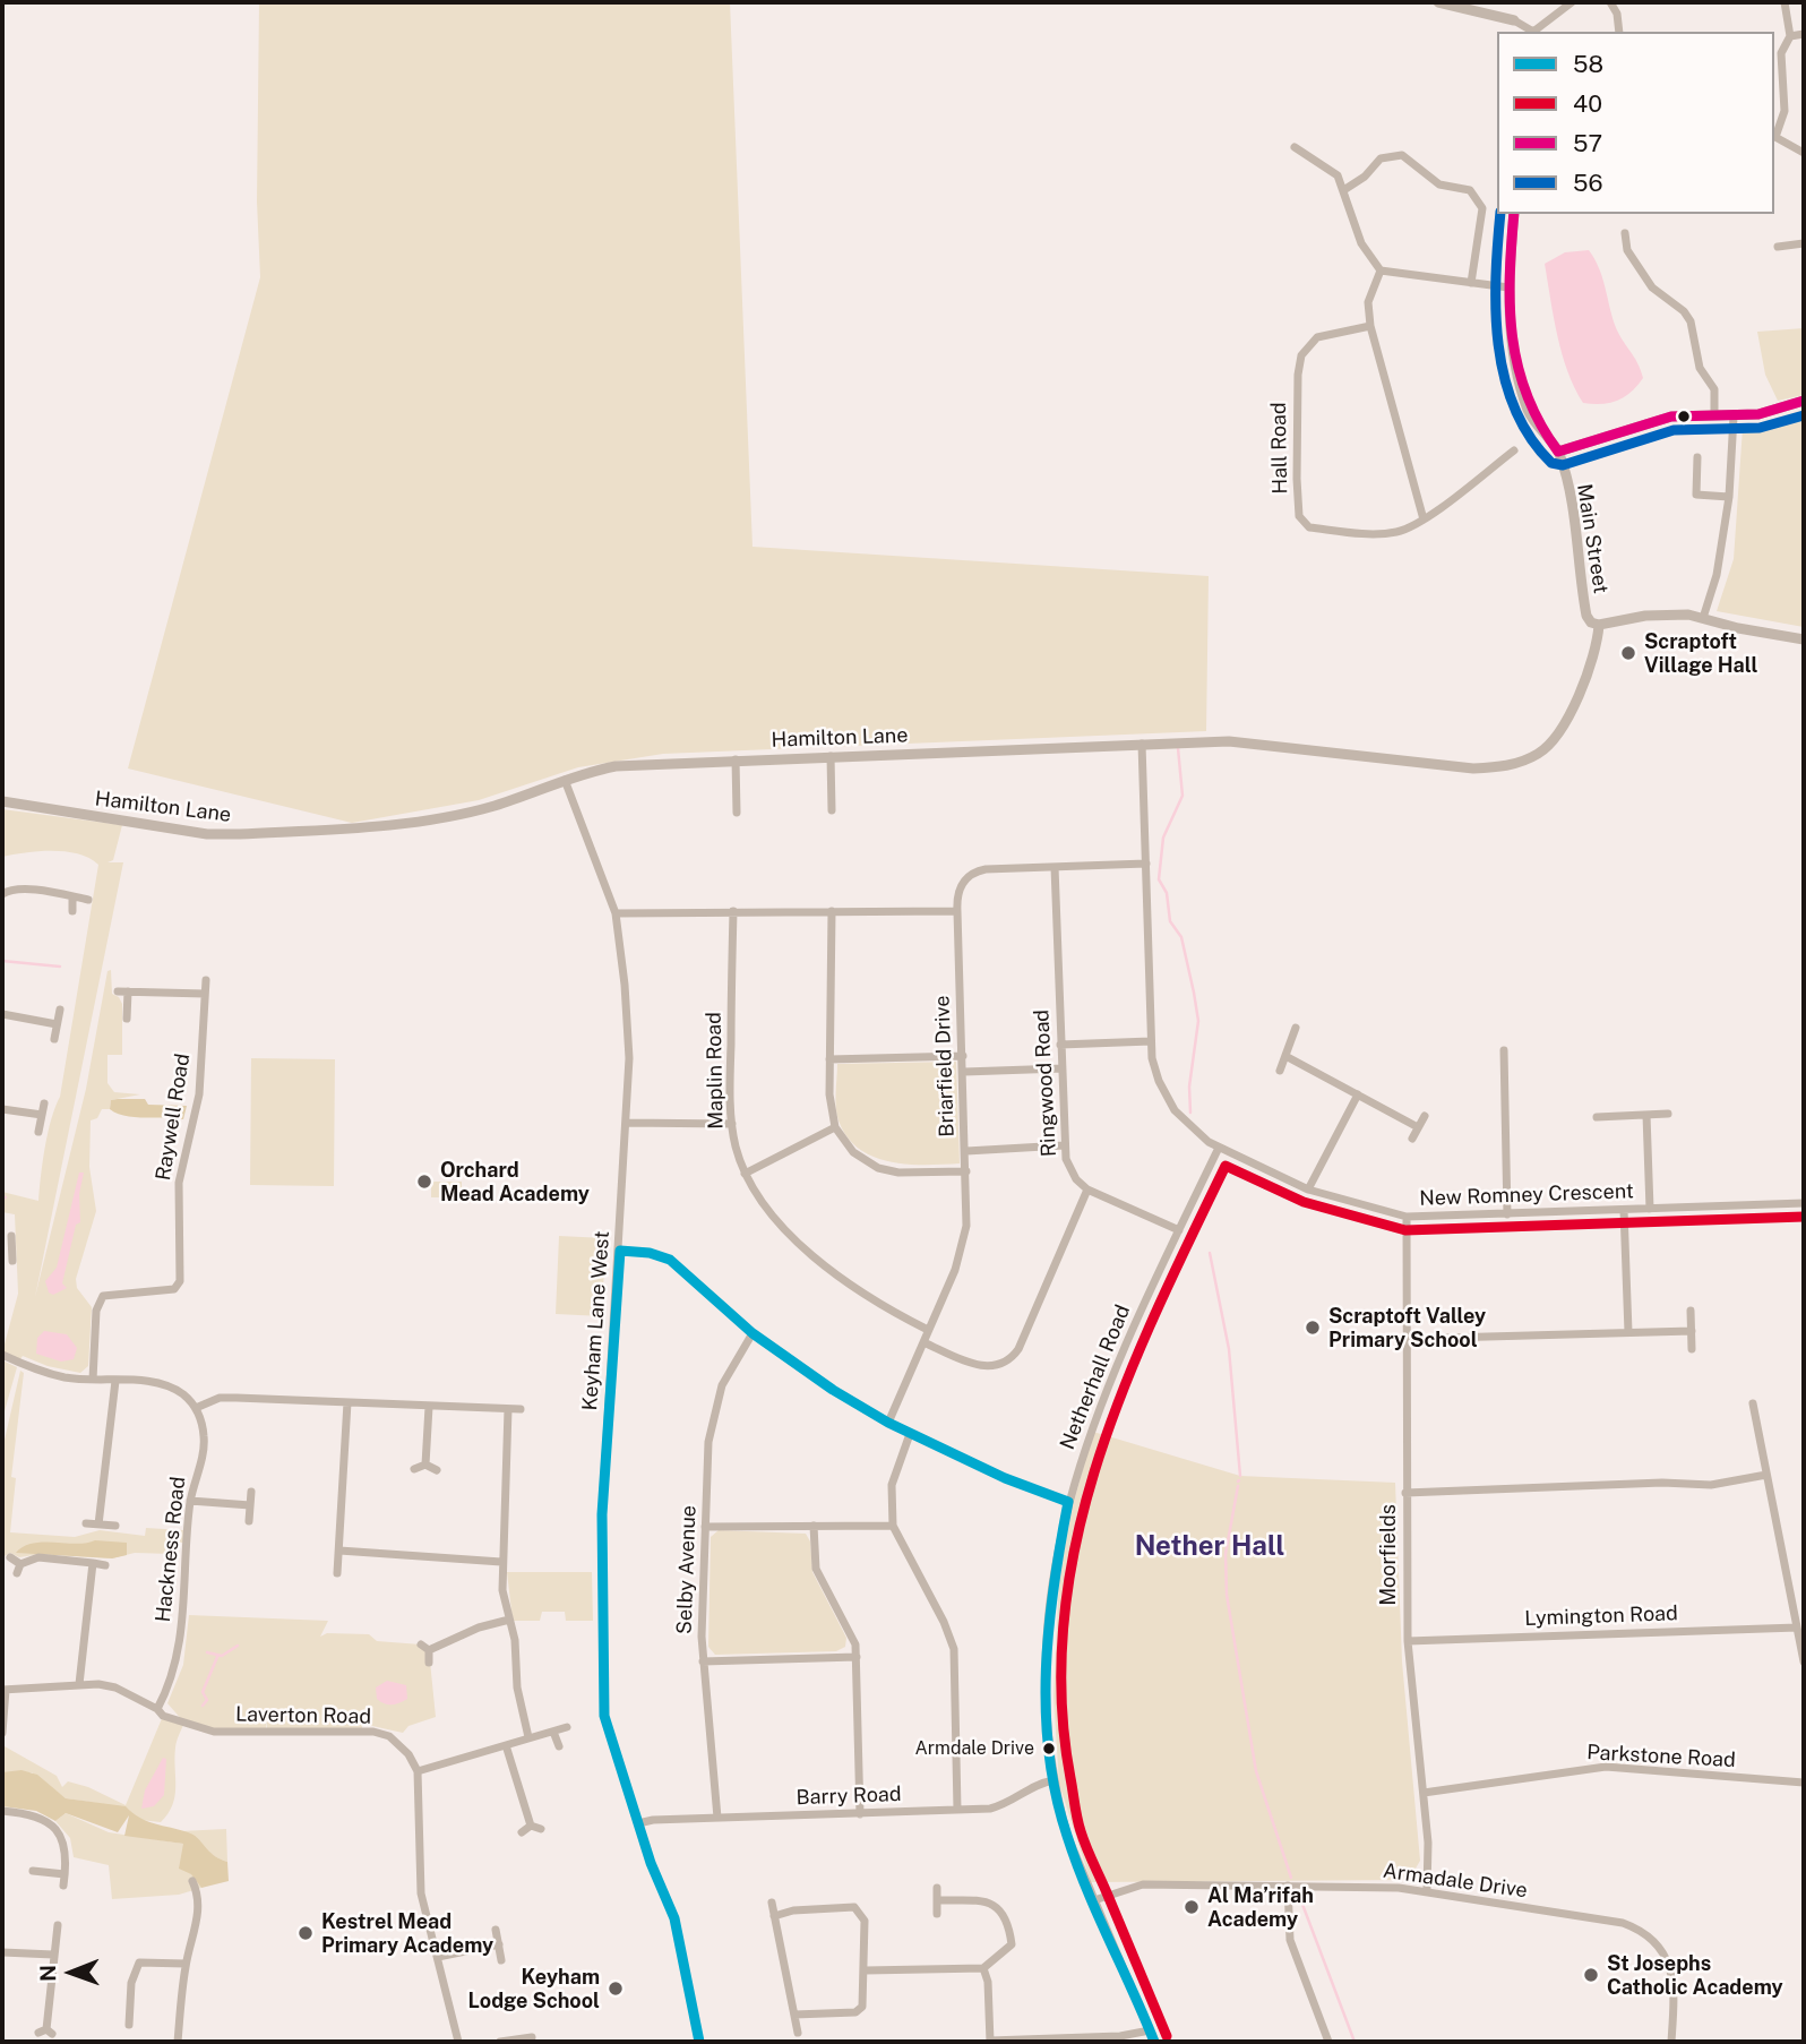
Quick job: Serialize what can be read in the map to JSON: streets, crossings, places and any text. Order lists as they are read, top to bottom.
{
  "streets": {
    "street": [
      "Hall Road",
      "Main Street",
      "Hamilton Lane",
      "Briarfield Drive",
      "Maplin Road",
      "Ringwood Road",
      "Raywell Road",
      "New Romney Crescent",
      "Keyham Lane West",
      "Netherhall Road",
      "Hackness Road",
      "Moorfields",
      "Selby Avenue",
      "Lymington Road",
      "Laverton Road",
      "Parkstone Road",
      "Barry Road",
      "Armadale Drive"
    ]
  },
  "crossings": [
    ["Main Street", "Hamilton Lane"],
    ["Hamilton Lane", "New Romney Crescent"],
    ["Hamilton Lane", "Keyham Lane West"],
    ["Briarfield Drive", "Maplin Road"],
    ["Briarfield Drive", "Ringwood Road"],
    ["Briarfield Drive", "New Romney Crescent"],
    ["New Romney Crescent", "Netherhall Road"],
    ["New Romney Crescent", "Moorfields"],
    ["Keyham Lane West", "Barry Road"],
    ["Netherhall Road", "Barry Road"],
    ["Netherhall Road", "Armadale Drive"],
    ["Hackness Road", "Laverton Road"],
    ["Moorfields", "Lymington Road"],
    ["Moorfields", "Parkstone Road"],
    ["Moorfields", "Armadale Drive"],
    ["Selby Avenue", "Barry Road"]
  ],
  "districts": ["Nether Hall"],
  "places": [
    "Scraptoft Village Hall",
    "Orchard Mead Academy",
    "Scraptoft Valley Primary School",
    "Armdale Drive",
    "Al Ma’rifah Academy",
    "Kestrel Mead Primary Academy",
    "St Josephs Catholic Academy",
    "Keyham Lodge School"
  ],
  "lines": [
    "transit line 57",
    "transit line 56",
    "transit line 40",
    "transit line 58"
  ],
  "legend": [
    "58",
    "40",
    "57",
    "56"
  ],
  "north": "left"
}
